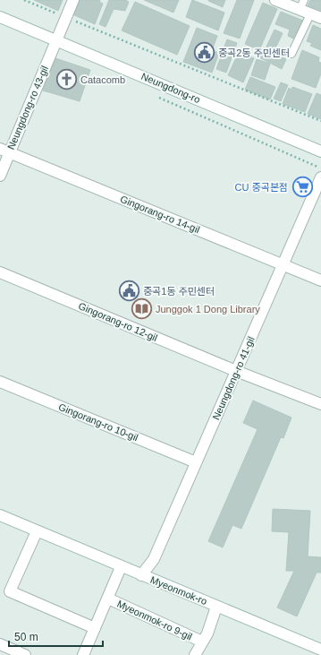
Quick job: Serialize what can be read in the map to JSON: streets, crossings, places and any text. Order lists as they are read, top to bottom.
{
  "streets": {
    "street": [
      "Neungdong-ro",
      "Neungdong-ro 43-gil",
      "Gingorang-ro 14-gil",
      "Gingorang-ro 12-gil",
      "Neungdong-ro 41-gil",
      "Gingorang-ro 10-gil",
      "Myeonmok-ro",
      "Myeonmok-ro 9-gil"
    ]
  },
  "crossings": [
    ["Neungdong-ro", "Neungdong-ro 43-gil"],
    ["Neungdong-ro 43-gil", "Gingorang-ro 14-gil"],
    ["Gingorang-ro 14-gil", "Neungdong-ro 41-gil"],
    ["Gingorang-ro 12-gil", "Neungdong-ro 41-gil"],
    ["Neungdong-ro 41-gil", "Gingorang-ro 10-gil"],
    ["Neungdong-ro 41-gil", "Myeonmok-ro"],
    ["Myeonmok-ro", "Myeonmok-ro 9-gil"]
  ],
  "places": {
    "public building": ["중곡2동 주민센터", "중곡1동 주민센터"],
    "church": ["Catacomb"],
    "supermarket": ["CU 중곡본점"],
    "library": ["Junggok 1 Dong Library"]
  },
  "scale_bar": "50 m"
}
